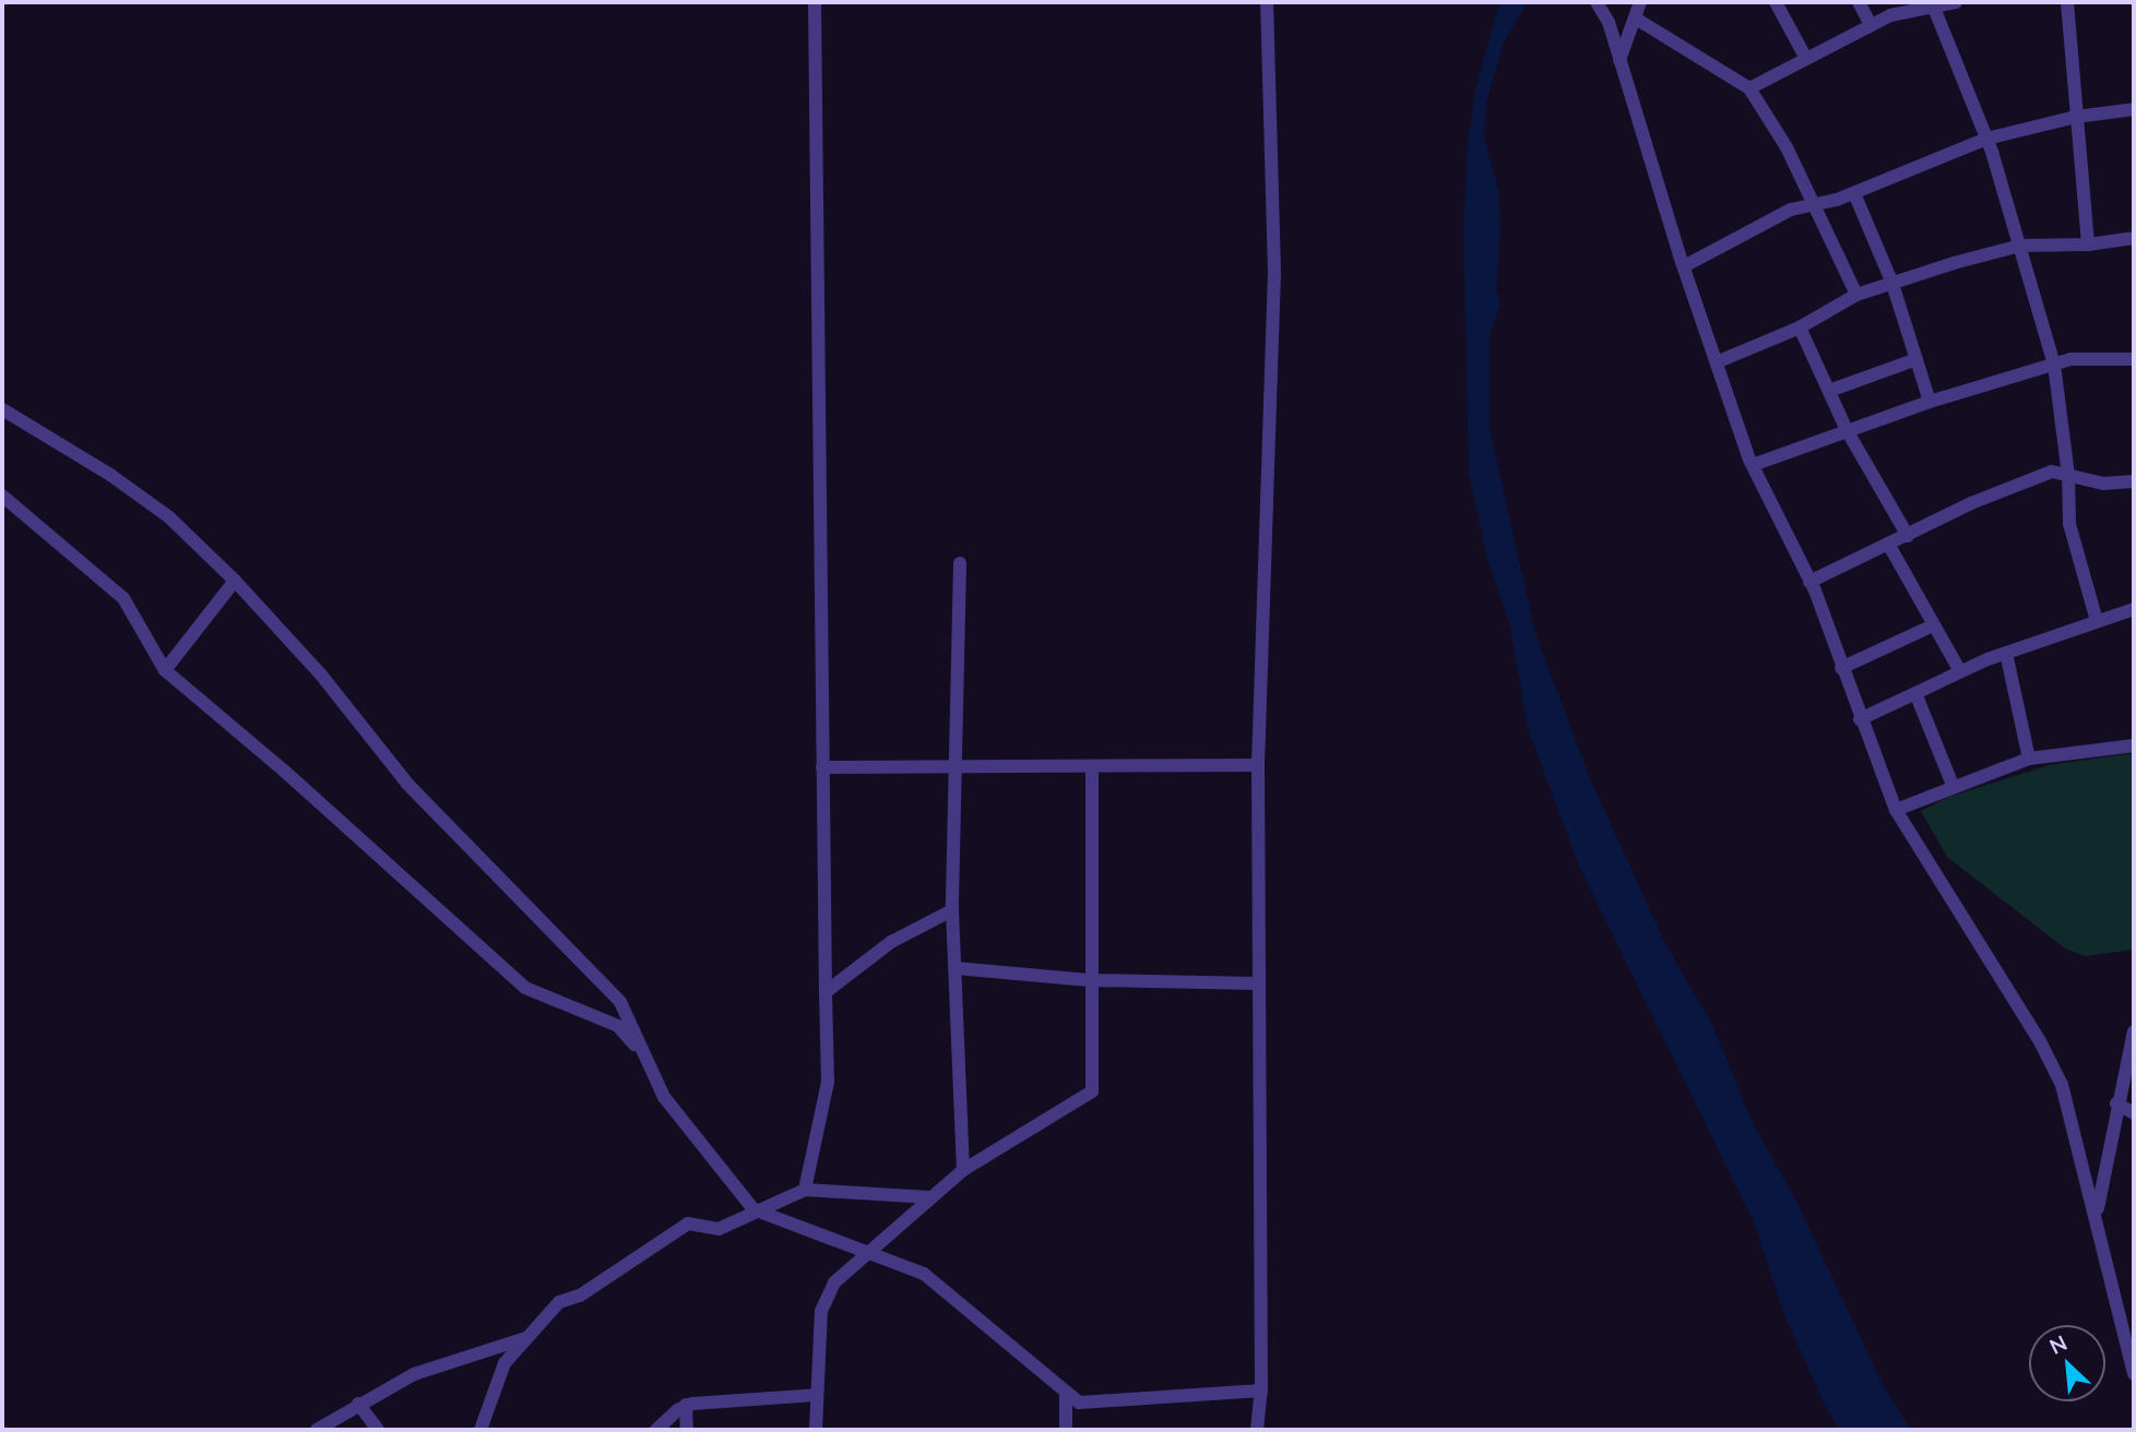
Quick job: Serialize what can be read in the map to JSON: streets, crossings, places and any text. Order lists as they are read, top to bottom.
{
  "north": "top left"
}
